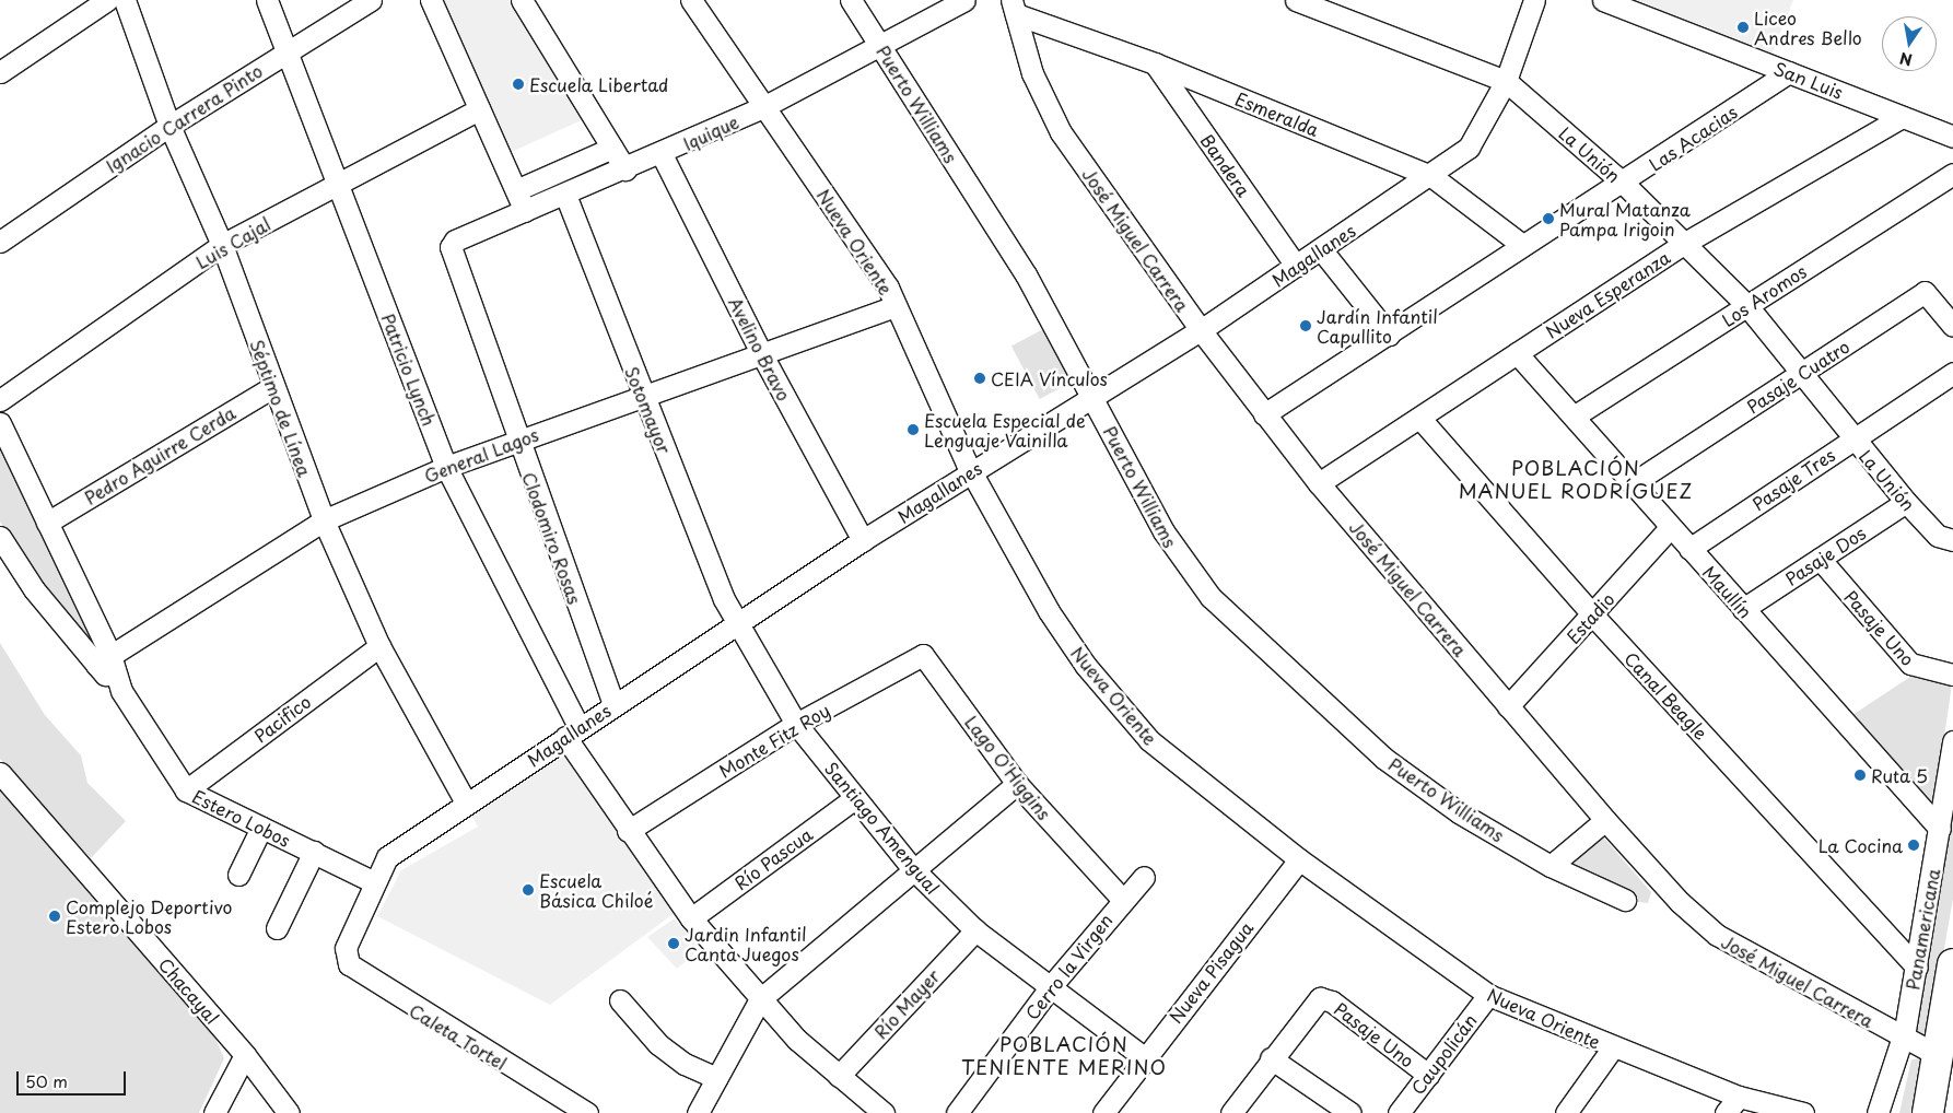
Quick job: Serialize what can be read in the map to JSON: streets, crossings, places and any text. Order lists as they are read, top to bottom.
{
  "streets": {
    "street": [
      "San Luis",
      "Puerto Williams",
      "Esmeralda",
      "Ignacio Carrera Pinto",
      "Iquique",
      "Las Acacias",
      "La Unión",
      "Bandera",
      "José Miguel Carrera",
      "Nueva Oriente",
      "Luis Cajal",
      "Magallanes",
      "Nueva Esperanza",
      "Los Aromos",
      "Avelino Bravo",
      "Patricio Lynch",
      "Pasaje Cuatro",
      "Séptimo de Línea",
      "Sotomayor",
      "Pedro Aguirre Cerda",
      "General Lagos",
      "Pasaje Tres",
      "Clodomiro Rosas",
      "Pasaje Dos",
      "Maullín",
      "Estadio",
      "Pasaje Uno",
      "Canal Beagle",
      "Pacifico",
      "Monte Fitz Roy",
      "Lago O'Higgins",
      "Estero Lobos",
      "Santiago Amengual",
      "Río Pascua",
      "Panamericana",
      "Cerro la Virgen",
      "Nueva Pisagua",
      "Chacayal",
      "Río Mayer",
      "Caleta Tortel",
      "Caupolicán"
    ]
  },
  "crossings": [
    ["San Luis", "Las Acacias"],
    ["San Luis", "Nueva Esperanza"],
    ["Puerto Williams", "Iquique"],
    ["Puerto Williams", "Magallanes"],
    ["Esmeralda", "Las Acacias"],
    ["Esmeralda", "Bandera"],
    ["Esmeralda", "José Miguel Carrera"],
    ["Esmeralda", "Magallanes"],
    ["Ignacio Carrera Pinto", "Patricio Lynch"],
    ["Ignacio Carrera Pinto", "Séptimo de Línea"],
    ["Iquique", "Nueva Oriente"],
    ["Iquique", "Avelino Bravo"],
    ["Iquique", "Sotomayor"],
    ["Iquique", "Clodomiro Rosas"],
    ["Las Acacias", "La Unión"],
    ["Las Acacias", "José Miguel Carrera"],
    ["La Unión", "Magallanes"],
    ["La Unión", "Nueva Esperanza"],
    ["La Unión", "Los Aromos"],
    ["La Unión", "Pasaje Cuatro"],
    ["La Unión", "Pasaje Tres"],
    ["La Unión", "Pasaje Dos"],
    ["Bandera", "Magallanes"],
    ["José Miguel Carrera", "Magallanes"],
    ["José Miguel Carrera", "Nueva Esperanza"],
    ["José Miguel Carrera", "Estadio"],
    ["José Miguel Carrera", "Panamericana"],
    ["Nueva Oriente", "Magallanes"],
    ["Nueva Oriente", "General Lagos"],
    ["Nueva Oriente", "Nueva Pisagua"],
    ["Nueva Oriente", "Caupolicán"],
    ["Luis Cajal", "Patricio Lynch"],
    ["Luis Cajal", "Séptimo de Línea"],
    ["Magallanes", "Avelino Bravo"],
    ["Magallanes", "Patricio Lynch"],
    ["Magallanes", "Séptimo de Línea"],
    ["Magallanes", "Sotomayor"],
    ["Magallanes", "Clodomiro Rosas"],
    ["Magallanes", "Estero Lobos"],
    ["Magallanes", "Santiago Amengual"],
    ["Magallanes", "Caleta Tortel"],
    ["Nueva Esperanza", "Maullín"],
    ["Nueva Esperanza", "Canal Beagle"],
    ["Los Aromos", "Maullín"],
    ["Avelino Bravo", "General Lagos"],
    ["Patricio Lynch", "General Lagos"],
    ["Patricio Lynch", "Monte Fitz Roy"],
    ["Patricio Lynch", "Río Pascua"],
    ["Patricio Lynch", "Río Mayer"],
    ["Pasaje Cuatro", "Maullín"],
    ["Séptimo de Línea", "Pedro Aguirre Cerda"],
    ["Séptimo de Línea", "General Lagos"],
    ["Séptimo de Línea", "Pacifico"],
    ["Sotomayor", "General Lagos"],
    ["Sotomayor", "Santiago Amengual"],
    ["Pedro Aguirre Cerda", "Estero Lobos"],
    ["General Lagos", "Clodomiro Rosas"],
    ["General Lagos", "Estero Lobos"],
    ["Pasaje Tres", "Maullín"],
    ["Pasaje Dos", "Maullín"],
    ["Pasaje Dos", "Pasaje Uno"],
    ["Maullín", "Estadio"],
    ["Maullín", "Panamericana"],
    ["Estadio", "Canal Beagle"],
    ["Pasaje Uno", "Caupolicán"],
    ["Canal Beagle", "Panamericana"],
    ["Pacifico", "Estero Lobos"],
    ["Monte Fitz Roy", "Lago O'Higgins"],
    ["Monte Fitz Roy", "Santiago Amengual"],
    ["Lago O'Higgins", "Cerro la Virgen"],
    ["Santiago Amengual", "Río Pascua"],
    ["Santiago Amengual", "Cerro la Virgen"],
    ["Santiago Amengual", "Nueva Pisagua"],
    ["Santiago Amengual", "Río Mayer"]
  ],
  "districts": ["POBLACIÓN MANUEL RODRÍGUEZ", "POBLACIÓN TENIENTE MERINO"],
  "places": [
    "Liceo Andres Bello",
    "Escuela Libertad",
    "Mural Matanza Pampa Irigoin",
    "Jardín Infantil Capullito",
    "CEIA Vínculos",
    "Escuela Especial de Lenguaje Vainilla",
    "Ruta 5",
    "La Cocina",
    "Escuela Básica Chiloé",
    "Complejo Deportivo Estero Lobos",
    "Jardin Infantil Canta Juegos"
  ],
  "scale_bar": "50 m",
  "north": "bottom"
}
